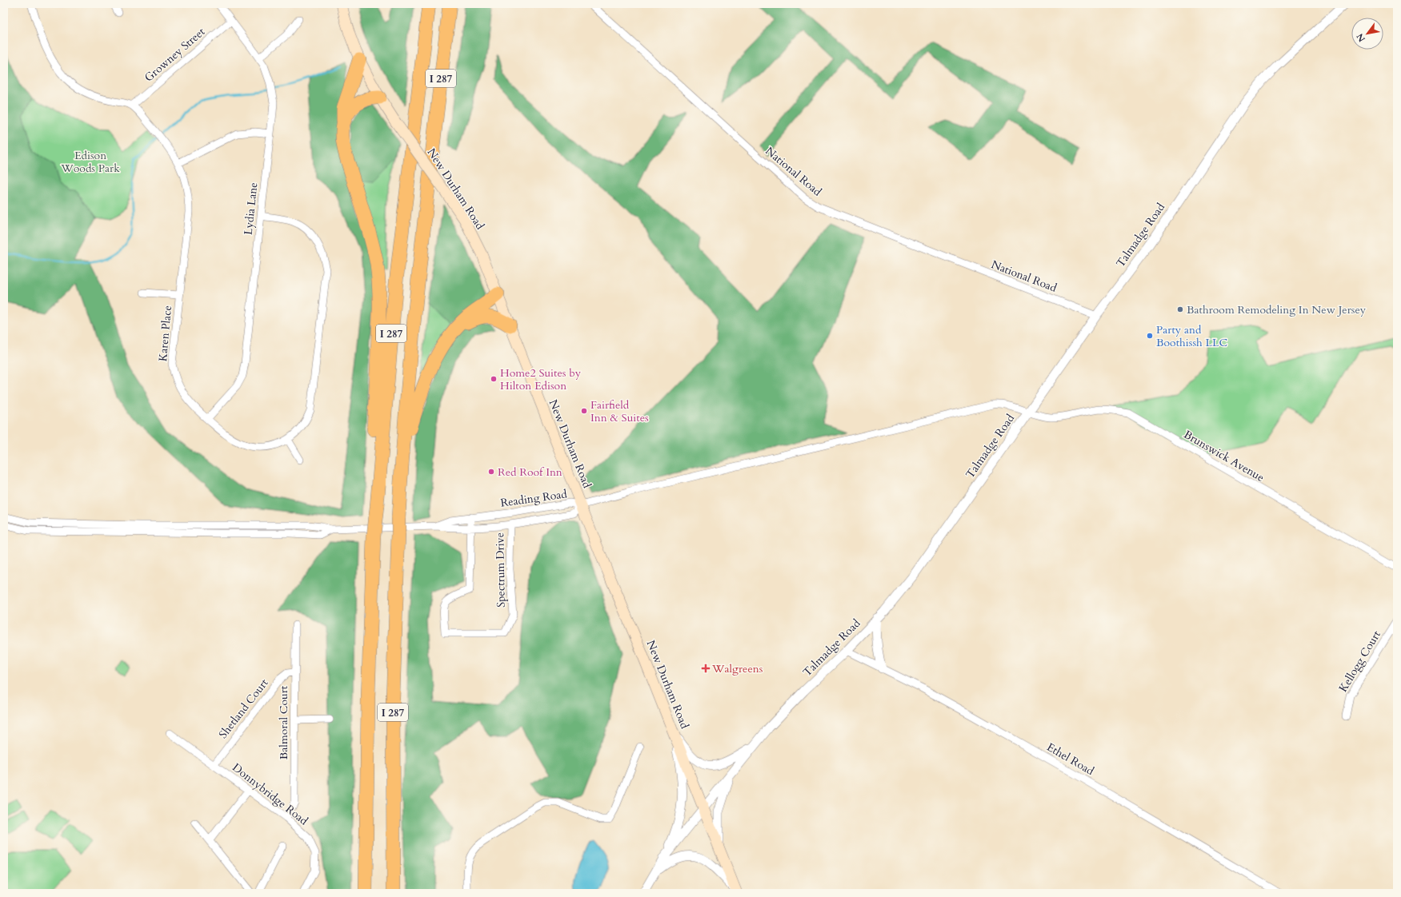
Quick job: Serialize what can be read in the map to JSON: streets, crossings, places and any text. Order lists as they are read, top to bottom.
{
  "streets": {
    "highway": ["I 287"],
    "main road": ["New Durham Road"],
    "street": [
      "Growney Street",
      "National Road",
      "Lydia Lane",
      "Talmadge Road",
      "Karen Place",
      "Brunswick Avenue",
      "Reading Road",
      "Spectrum Drive",
      "Kellogg Court",
      "Shetland Court",
      "Balmoral Court",
      "Ethel Road",
      "Donnybridge Road"
    ]
  },
  "crossings": [
    ["Growney Street", "Lydia Lane"],
    ["Growney Street", "Karen Place"],
    ["National Road", "Talmadge Road"],
    ["New Durham Road", "Talmadge Road"],
    ["New Durham Road", "Brunswick Avenue"],
    ["New Durham Road", "Reading Road"],
    ["Lydia Lane", "Karen Place"],
    ["Talmadge Road", "Brunswick Avenue"],
    ["Talmadge Road", "Ethel Road"],
    ["Brunswick Avenue", "Reading Road"],
    ["Reading Road", "Spectrum Drive"],
    ["Shetland Court", "Balmoral Court"],
    ["Shetland Court", "Donnybridge Road"],
    ["Balmoral Court", "Donnybridge Road"]
  ],
  "parks": ["Edison Woods Park"],
  "places": {
    "other": [
      "Bathroom Remodeling In New Jersey",
      "Party and Boothissh LLC",
      "Home2 Suites by Hilton Edison",
      "Fairfield Inn & Suites",
      "Red Roof Inn"
    ],
    "health": ["Walgreens"]
  },
  "north": "bottom left"
}
